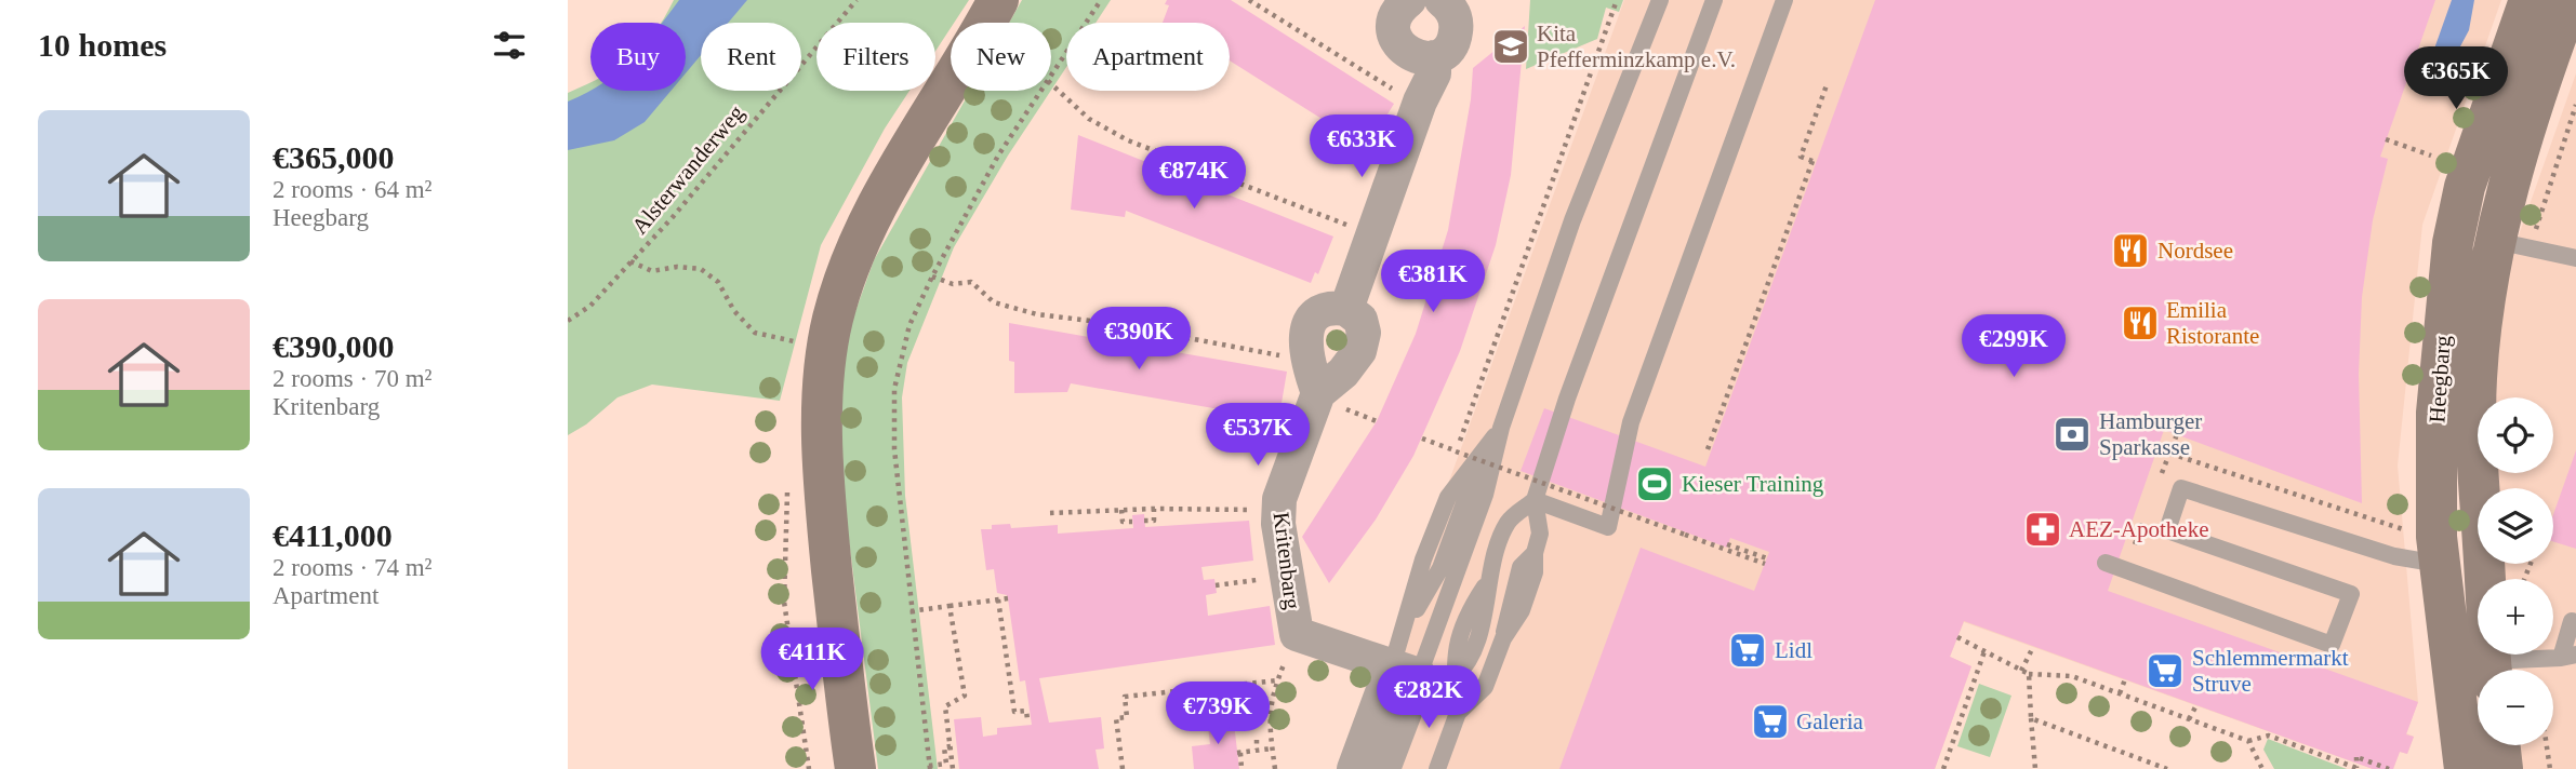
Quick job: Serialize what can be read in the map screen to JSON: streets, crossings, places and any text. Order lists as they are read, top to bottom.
{
  "streets": {
    "street": ["Heegbarg", "Kritenbarg"],
    "path": ["Alsterwanderweg"]
  },
  "places": {
    "school or university": ["Kita Pfefferminzkamp e.V."],
    "restaurant": ["Nordsee", "Emilia Ristorante"],
    "bank": ["Hamburger Sparkasse"],
    "sports": ["Kieser Training"],
    "pharmacy": ["AEZ-Apotheke"],
    "supermarket": ["Lidl", "Schlemmermarkt Struve", "Galeria"]
  },
  "page": {
    "heading": "10 homes",
    "chip": [
      "Buy",
      "Rent",
      "Filters",
      "New",
      "Apartment"
    ],
    "price": [
      "€365K",
      "€633K",
      "€874K",
      "€381K",
      "€390K",
      "€299K",
      "€537K",
      "€411K",
      "€282K",
      "€739K"
    ],
    "list": [
      {
        "name": "€365,000",
        "note": "2 rooms · 64 m² · Heegbarg"
      },
      {
        "name": "€390,000",
        "note": "2 rooms · 70 m² · Kritenbarg"
      },
      {
        "name": "€411,000",
        "note": "2 rooms · 74 m² · Apartment"
      }
    ],
    "map_buttons": ["+", "−"]
  }
}
